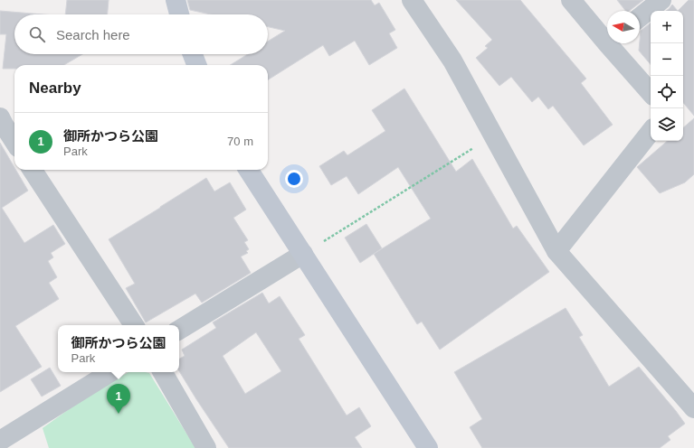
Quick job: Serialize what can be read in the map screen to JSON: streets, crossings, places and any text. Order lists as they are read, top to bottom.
{
  "north": "left",
  "page": {
    "map_buttons": ["+", "−"],
    "search": "Search here",
    "heading": "Nearby",
    "list": [
      {
        "mark": "1",
        "name": "御所かつら公園",
        "note": "Park",
        "value": "70 m"
      }
    ],
    "popup": ["御所かつら公園", "Park"],
    "pins": "1"
  }
}
